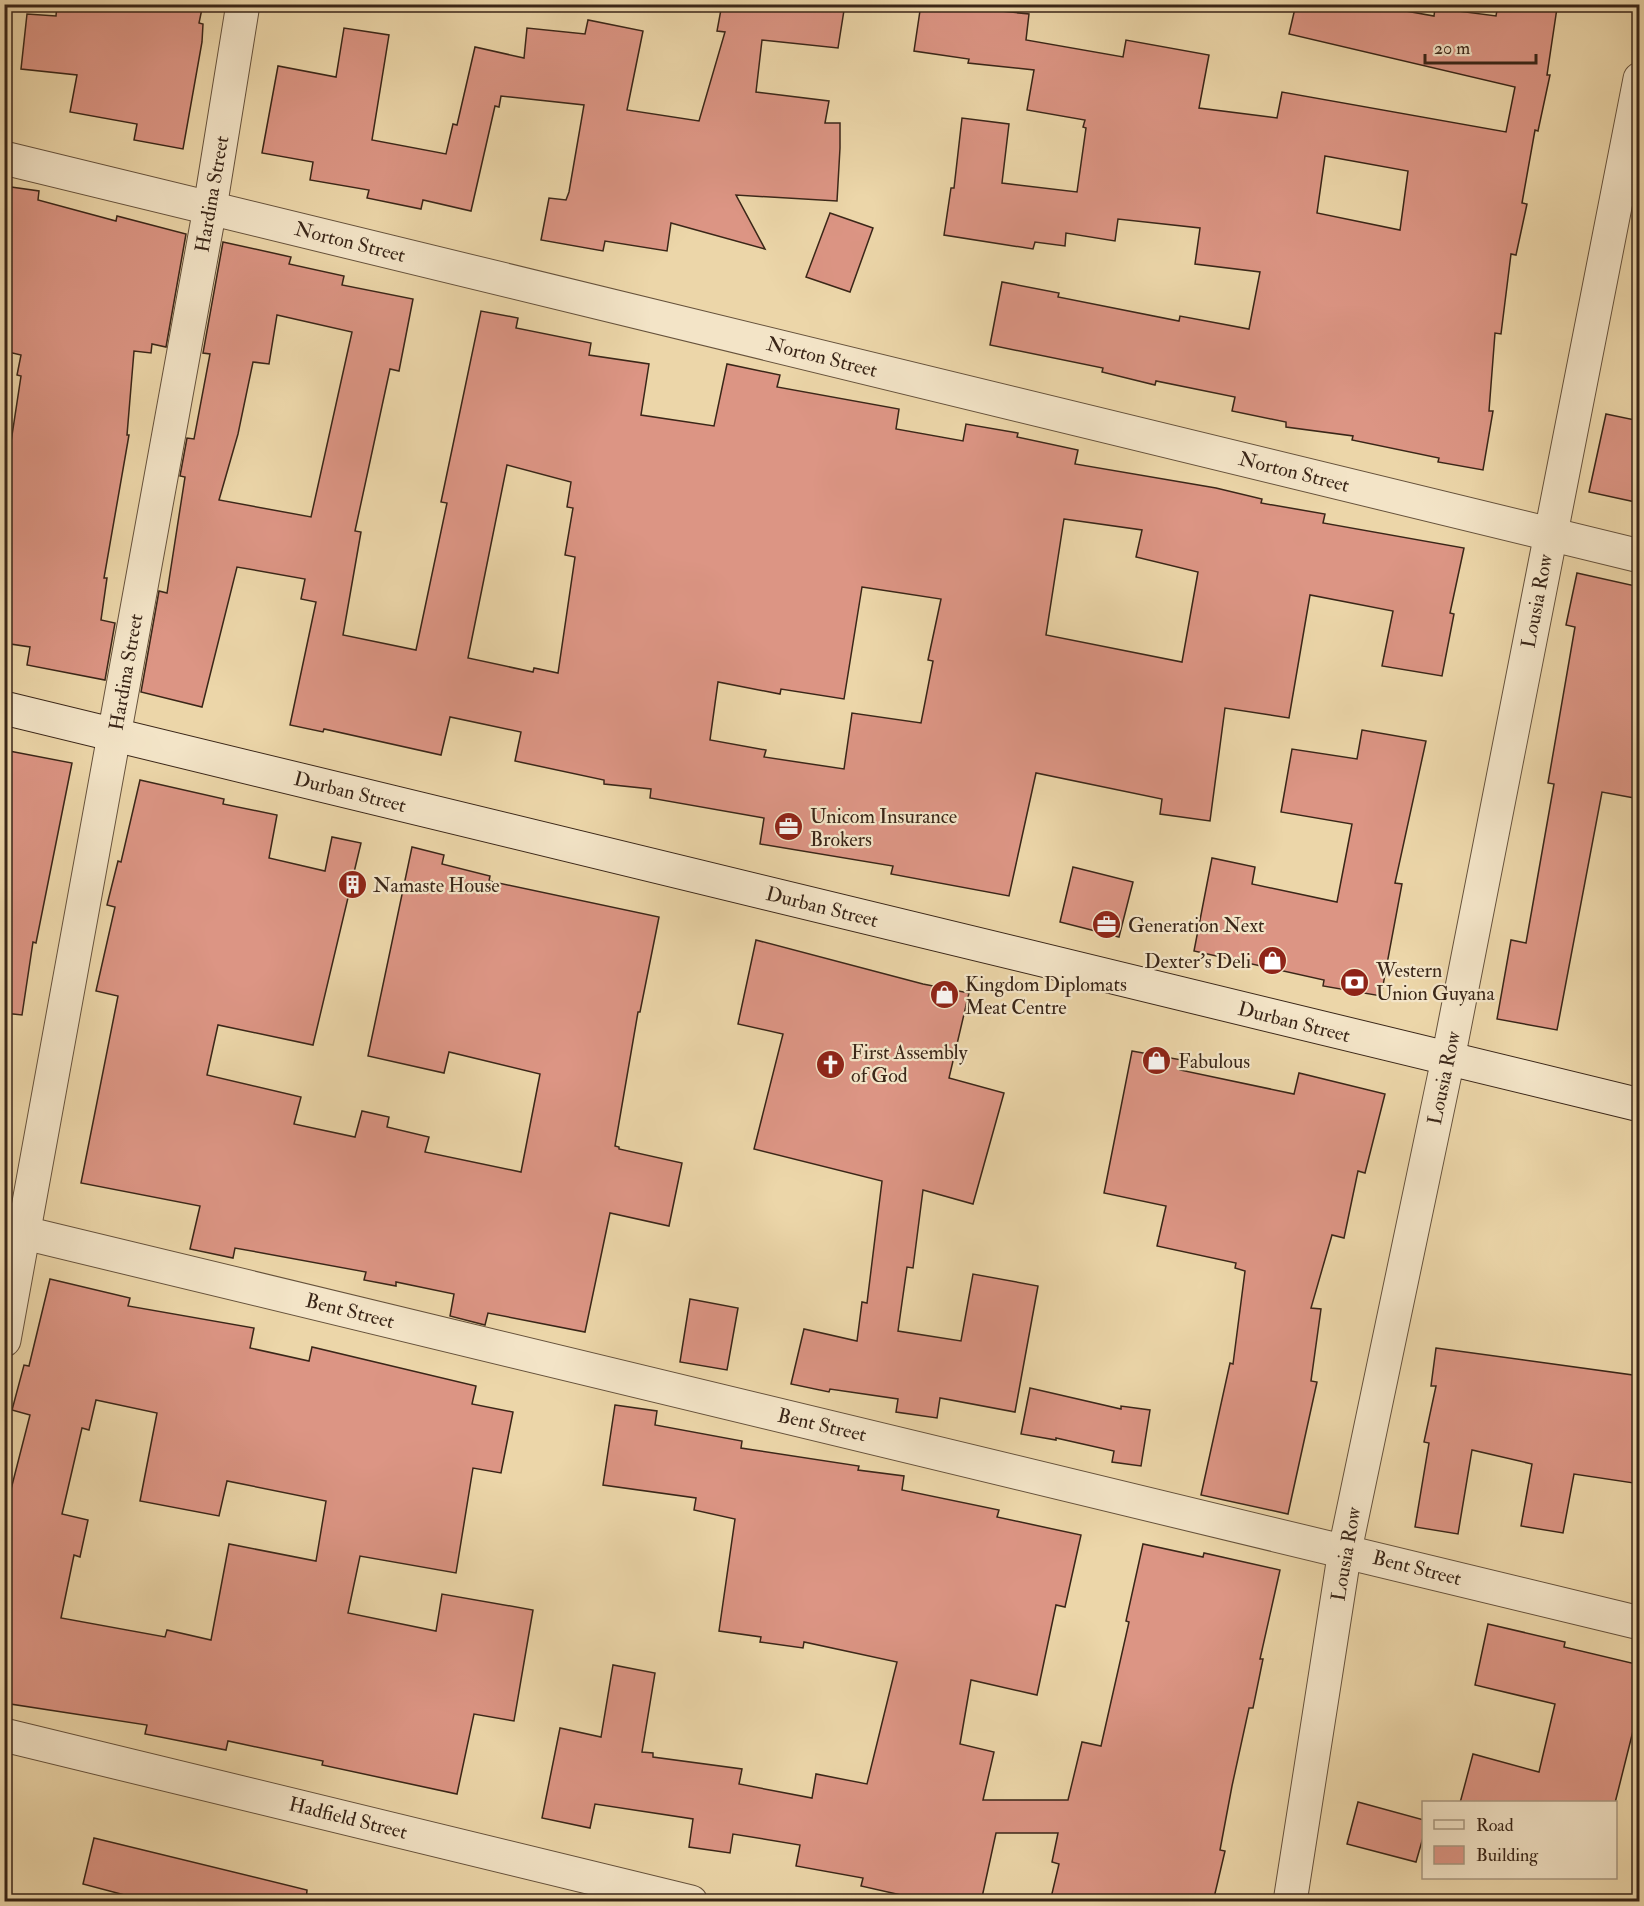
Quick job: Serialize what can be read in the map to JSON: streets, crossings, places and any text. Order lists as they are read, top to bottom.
{
  "streets": {
    "street": [
      "Hardina Street",
      "Norton Street",
      "Lousia Row",
      "Durban Street",
      "Bent Street",
      "Hadfield Street"
    ]
  },
  "crossings": [
    ["Hardina Street", "Norton Street"],
    ["Hardina Street", "Durban Street"],
    ["Hardina Street", "Bent Street"],
    ["Norton Street", "Lousia Row"],
    ["Lousia Row", "Durban Street"],
    ["Lousia Row", "Bent Street"]
  ],
  "places": {
    "office": ["Unicom Insurance Brokers", "Generation Next"],
    "building": ["Namaste House"],
    "shop": ["Dexter's Deli", "Kingdom Diplomats Meat Centre", "Fabulous"],
    "bank": ["Western Union Guyana"],
    "church": ["First Assembly of God"]
  },
  "legend": ["Road", "Building"],
  "scale_bar": "20 m"
}
